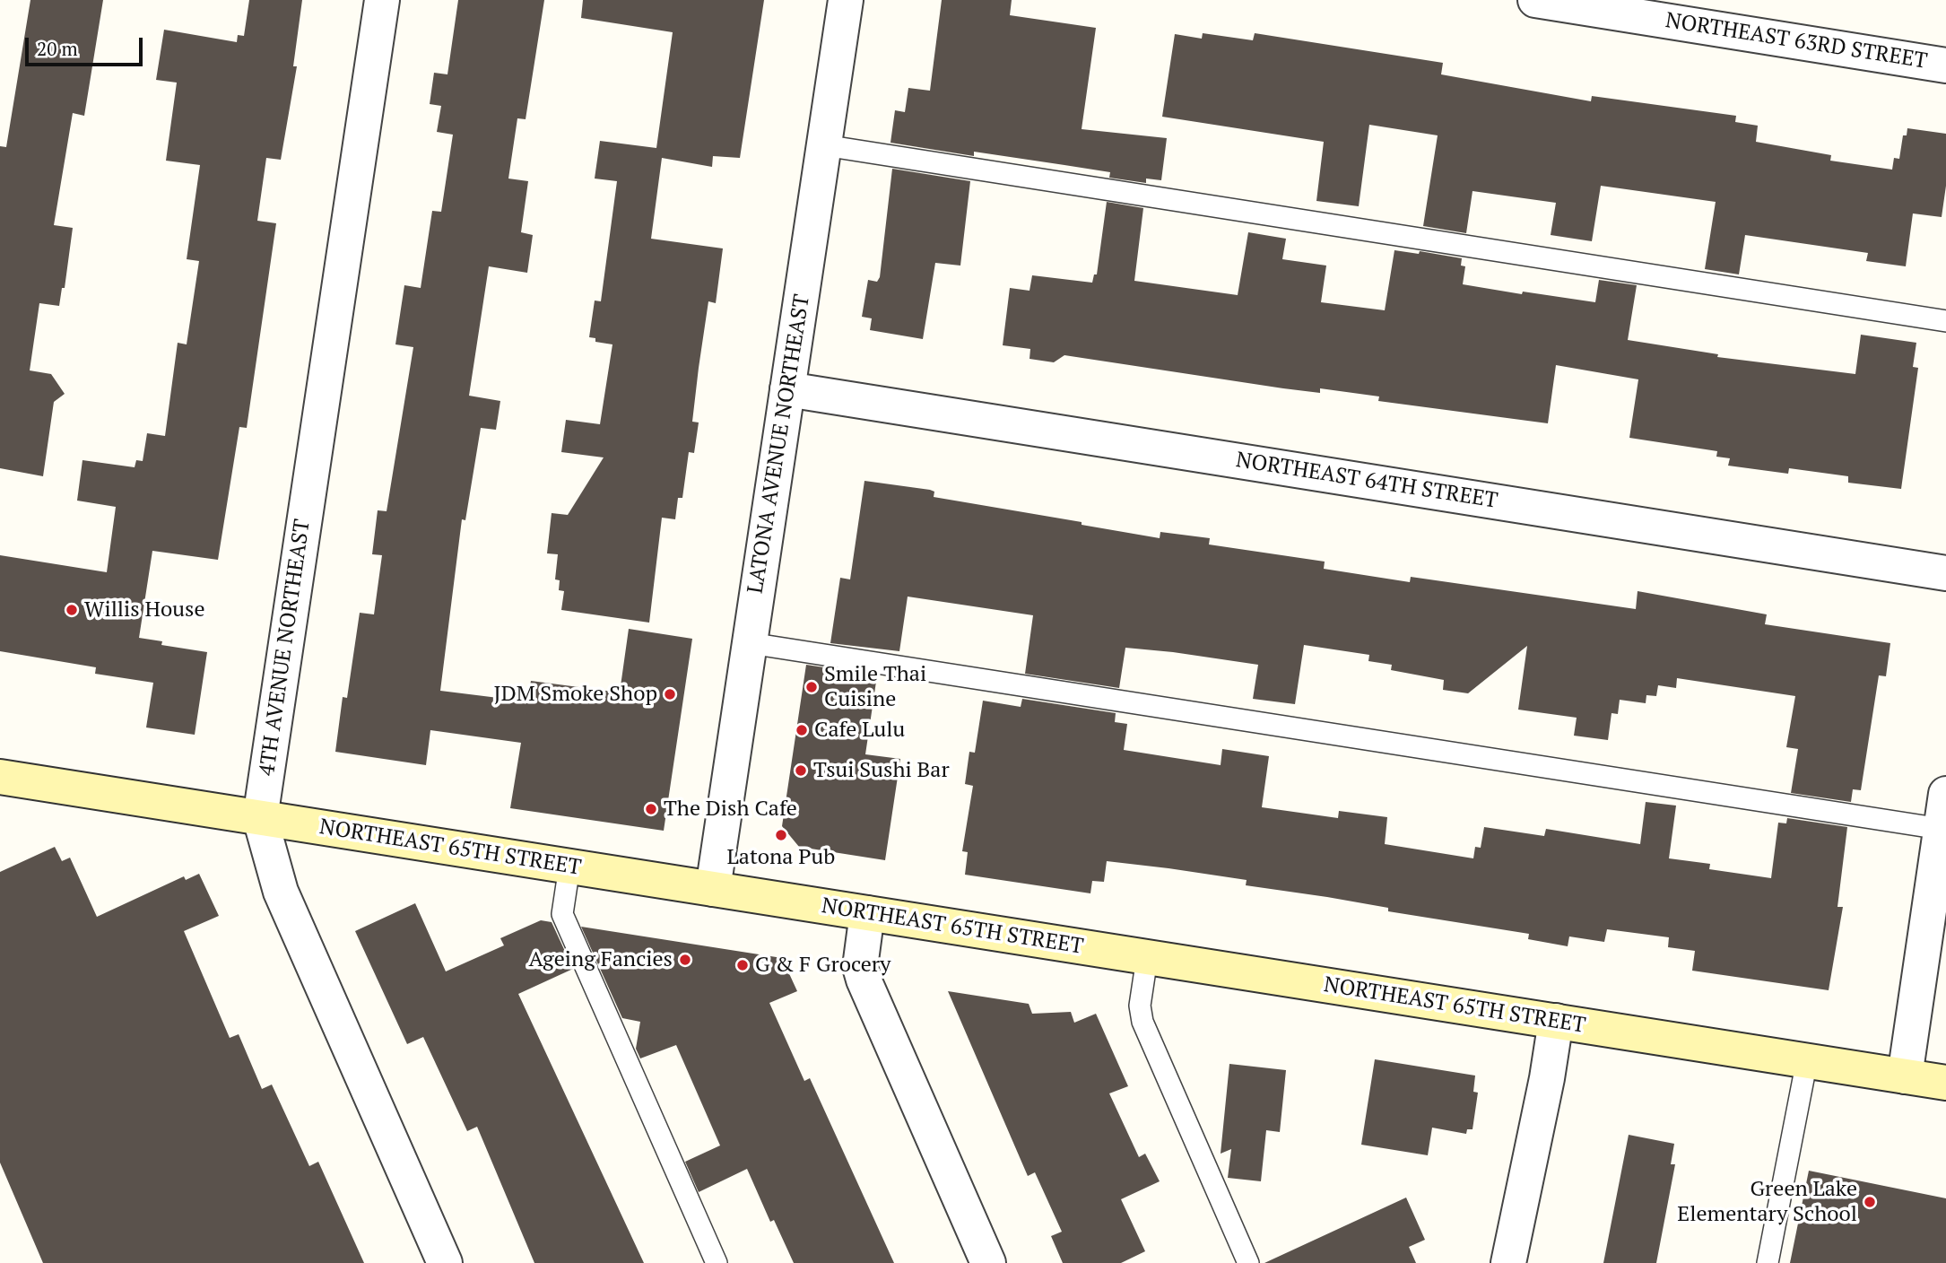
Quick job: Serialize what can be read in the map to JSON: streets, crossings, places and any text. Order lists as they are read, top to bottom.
{
  "streets": {
    "main road": ["NORTHEAST 65TH STREET"],
    "street": [
      "NORTHEAST 63RD STREET",
      "LATONA AVENUE NORTHEAST",
      "NORTHEAST 64TH STREET",
      "4TH AVENUE NORTHEAST"
    ]
  },
  "crossings": [
    ["LATONA AVENUE NORTHEAST", "NORTHEAST 64TH STREET"],
    ["LATONA AVENUE NORTHEAST", "NORTHEAST 65TH STREET"],
    ["4TH AVENUE NORTHEAST", "NORTHEAST 65TH STREET"]
  ],
  "places": [
    "Willis House",
    "Smile Thai Cuisine",
    "JDM Smoke Shop",
    "Cafe Lulu",
    "Tsui Sushi Bar",
    "The Dish Cafe",
    "Latona Pub",
    "Ageing Fancies",
    "G & F Grocery",
    "Green Lake Elementary School"
  ],
  "scale_bar": "20 m"
}
